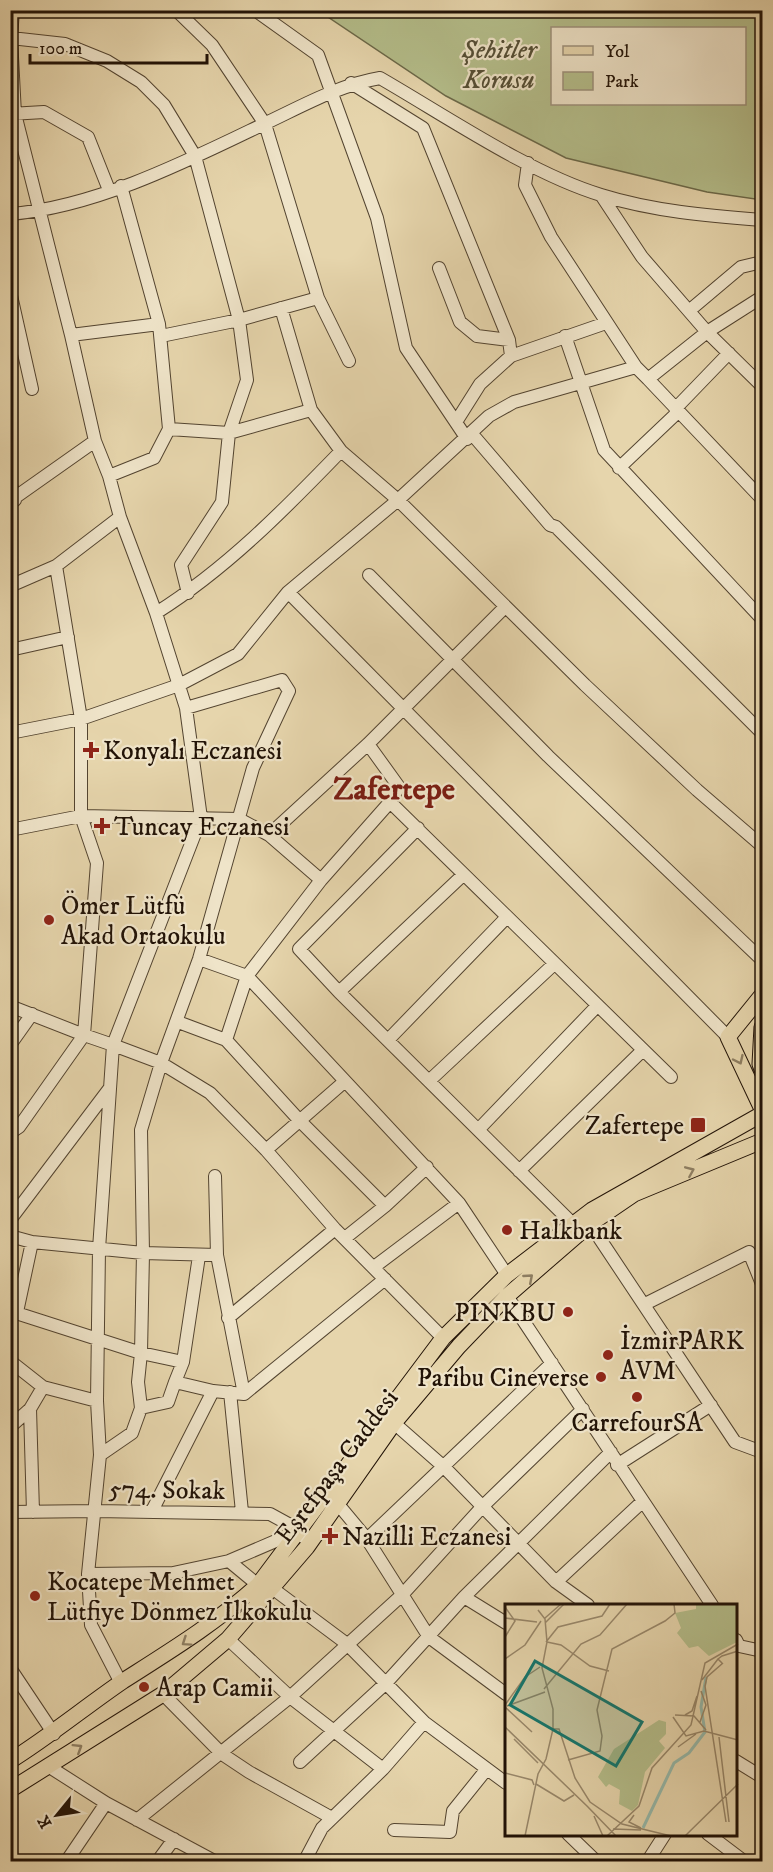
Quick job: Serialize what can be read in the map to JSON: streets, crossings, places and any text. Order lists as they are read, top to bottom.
{
  "streets": {
    "main road": ["Eşrefpaşa Caddesi"],
    "street": ["574. Sokak"]
  },
  "crossings": [
    ["Eşrefpaşa Caddesi", "574. Sokak"]
  ],
  "districts": ["Zafertepe"],
  "parks": ["Şehitler Korusu"],
  "places": {
    "health": ["Konyalı Eczanesi", "Tuncay Eczanesi", "Nazilli Eczanesi"],
    "other": [
      "Ömer Lütfü Akad Ortaokulu",
      "Halkbank",
      "PINKBU",
      "İzmirPARK AVM",
      "Paribu Cineverse",
      "CarrefourSA",
      "Kocatepe Mehmet Lütfiye Dönmez İlkokulu",
      "Arap Camii"
    ],
    "transit": ["Zafertepe"]
  },
  "legend": ["Yol", "Park"],
  "scale_bar": "100 m",
  "north": "bottom left"
}
